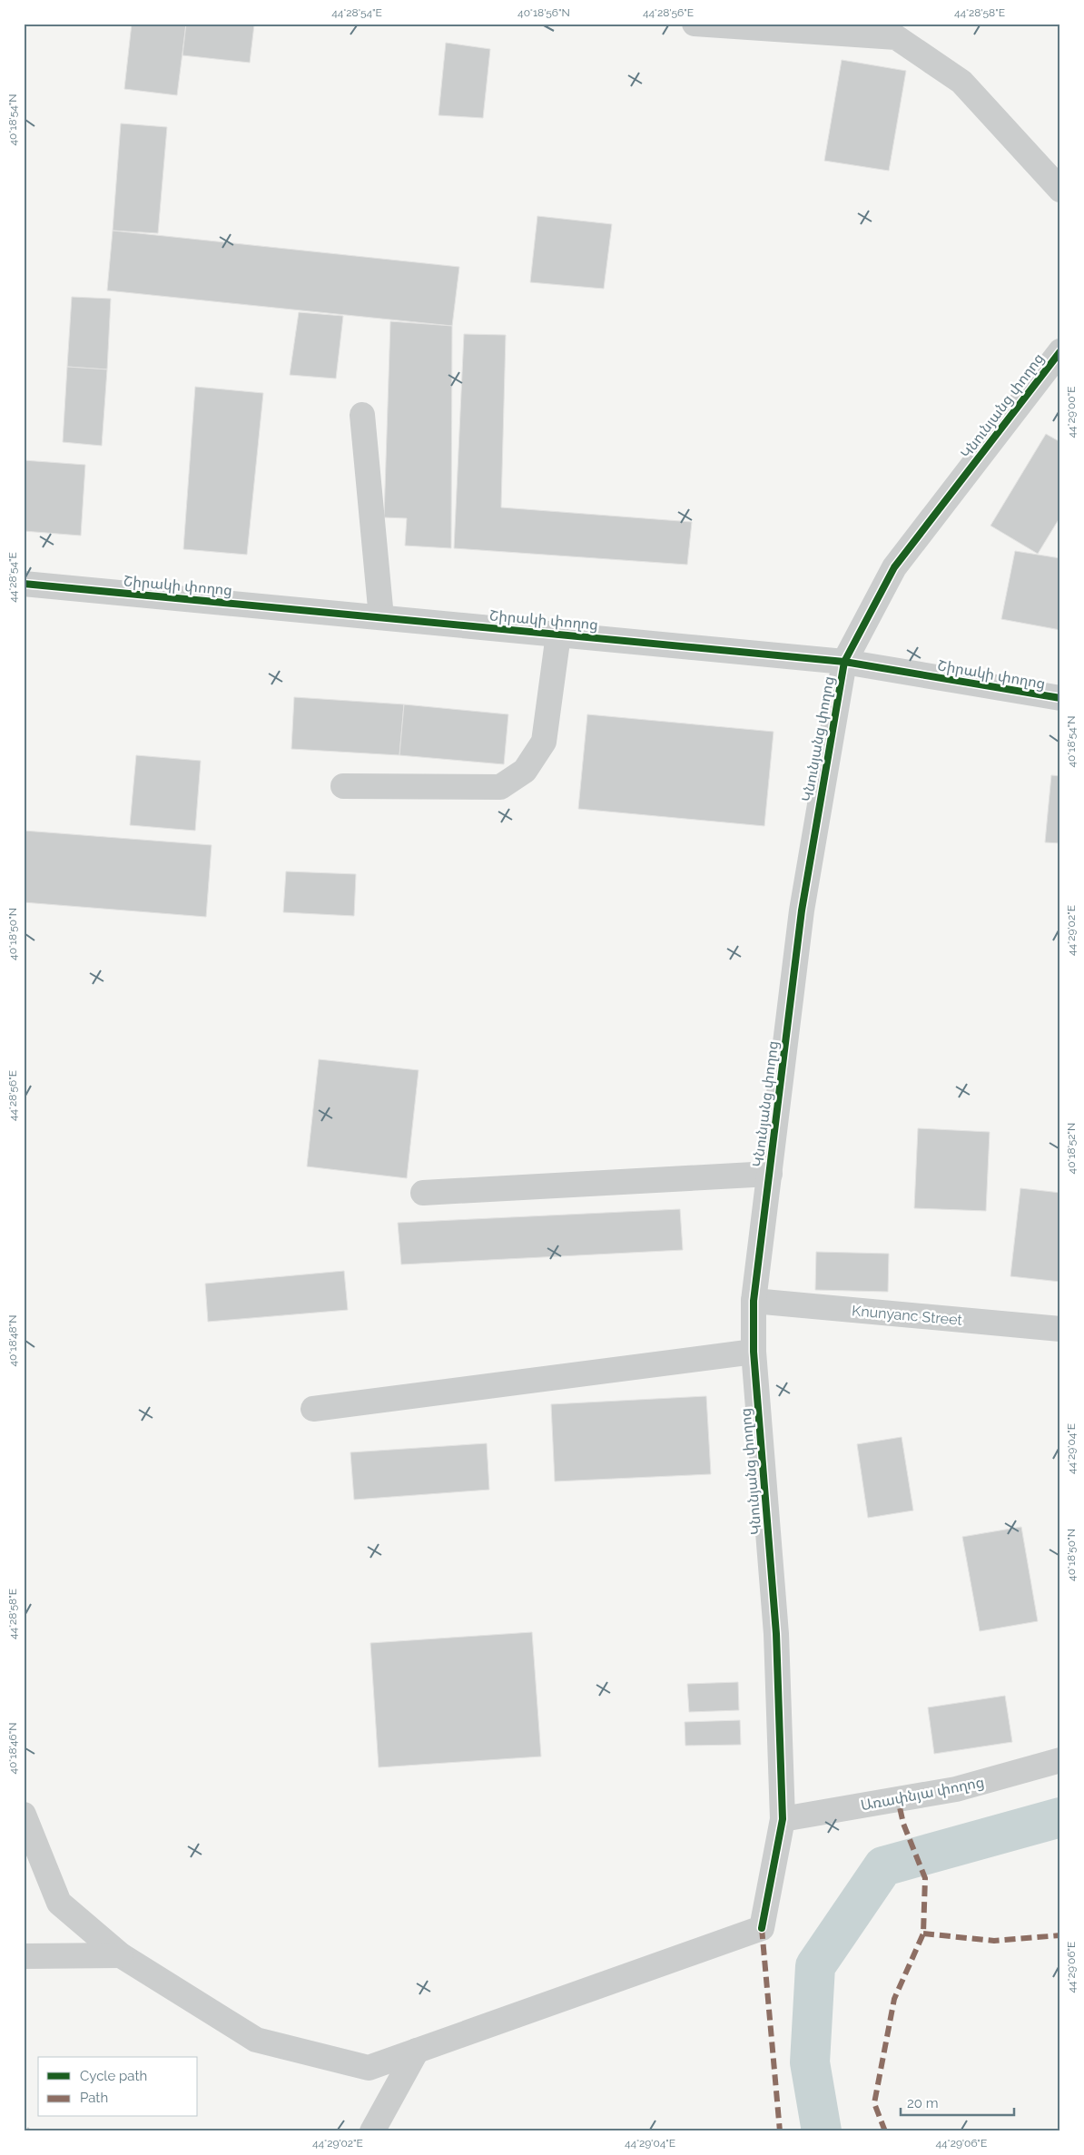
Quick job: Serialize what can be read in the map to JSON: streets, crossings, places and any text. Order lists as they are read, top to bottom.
{
  "streets": {
    "street": [
      "Կնունյանց փողոց",
      "Շիրակի փողոց",
      "Knunyanc Street",
      "Առափնյա փողոց"
    ]
  },
  "crossings": [
    ["Կնունյանց փողոց", "Շիրակի փողոց"],
    ["Կնունյանց փողոց", "Knunyanc Street"],
    ["Կնունյանց փողոց", "Առափնյա փողոց"]
  ],
  "legend": ["Cycle path", "Path"],
  "scale_bar": "20 m",
  "coordinates": [
    "44°28'54\"E",
    "40°18'56\"N",
    "44°28'56\"E",
    "44°28'58\"E",
    "40°18'54\"N",
    "44°29'00\"E",
    "44°29'02\"E",
    "40°18'50\"N",
    "40°18'52\"N",
    "40°18'48\"N",
    "44°29'04\"E",
    "40°18'46\"N",
    "44°29'06\"E"
  ]
}
